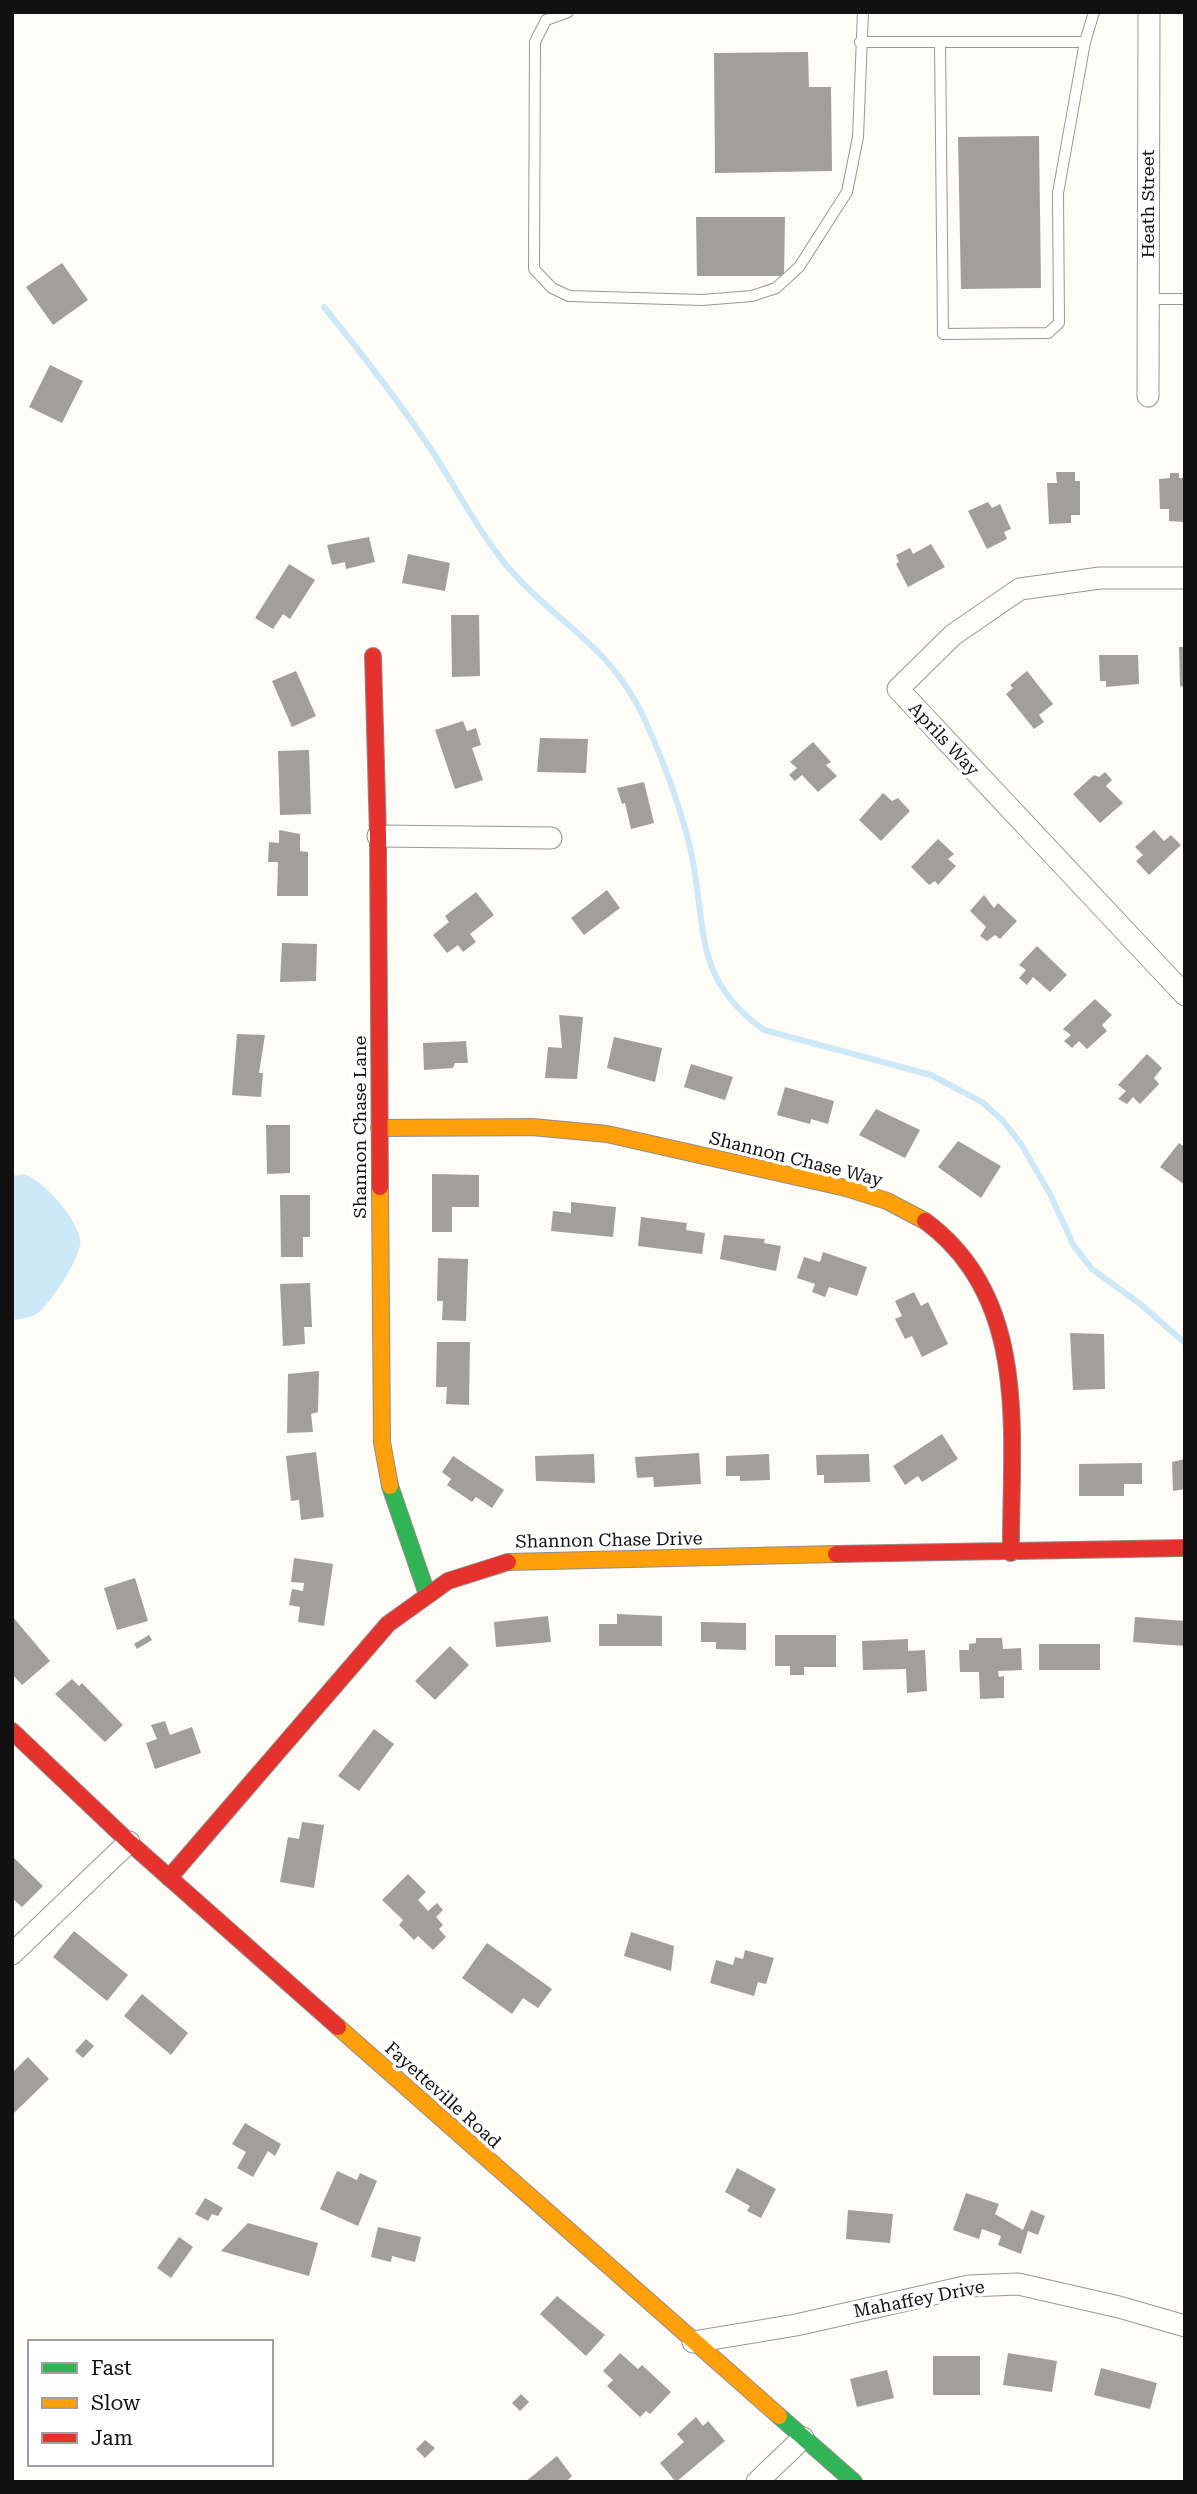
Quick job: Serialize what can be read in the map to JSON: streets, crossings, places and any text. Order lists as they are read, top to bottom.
{
  "streets": {
    "street": [
      "Heath Street",
      "Aprils Way",
      "Shannon Chase Lane",
      "Shannon Chase Way",
      "Shannon Chase Drive",
      "Fayetteville Road",
      "Mahaffey Drive"
    ]
  },
  "crossings": [
    ["Shannon Chase Lane", "Shannon Chase Way"],
    ["Shannon Chase Lane", "Shannon Chase Drive"],
    ["Shannon Chase Way", "Shannon Chase Drive"],
    ["Shannon Chase Drive", "Fayetteville Road"],
    ["Fayetteville Road", "Mahaffey Drive"]
  ],
  "legend": ["Fast", "Slow", "Jam"]
}
